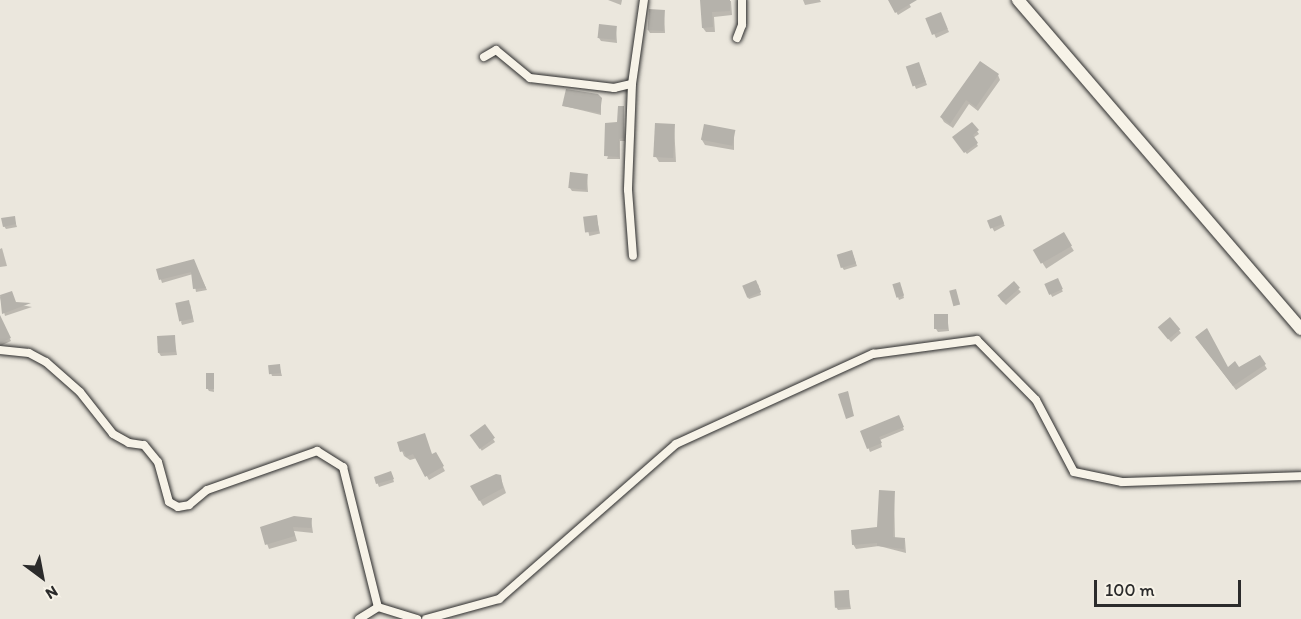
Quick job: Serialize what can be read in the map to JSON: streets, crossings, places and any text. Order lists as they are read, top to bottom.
{
  "scale_bar": "100 m",
  "north": "bottom right"
}
